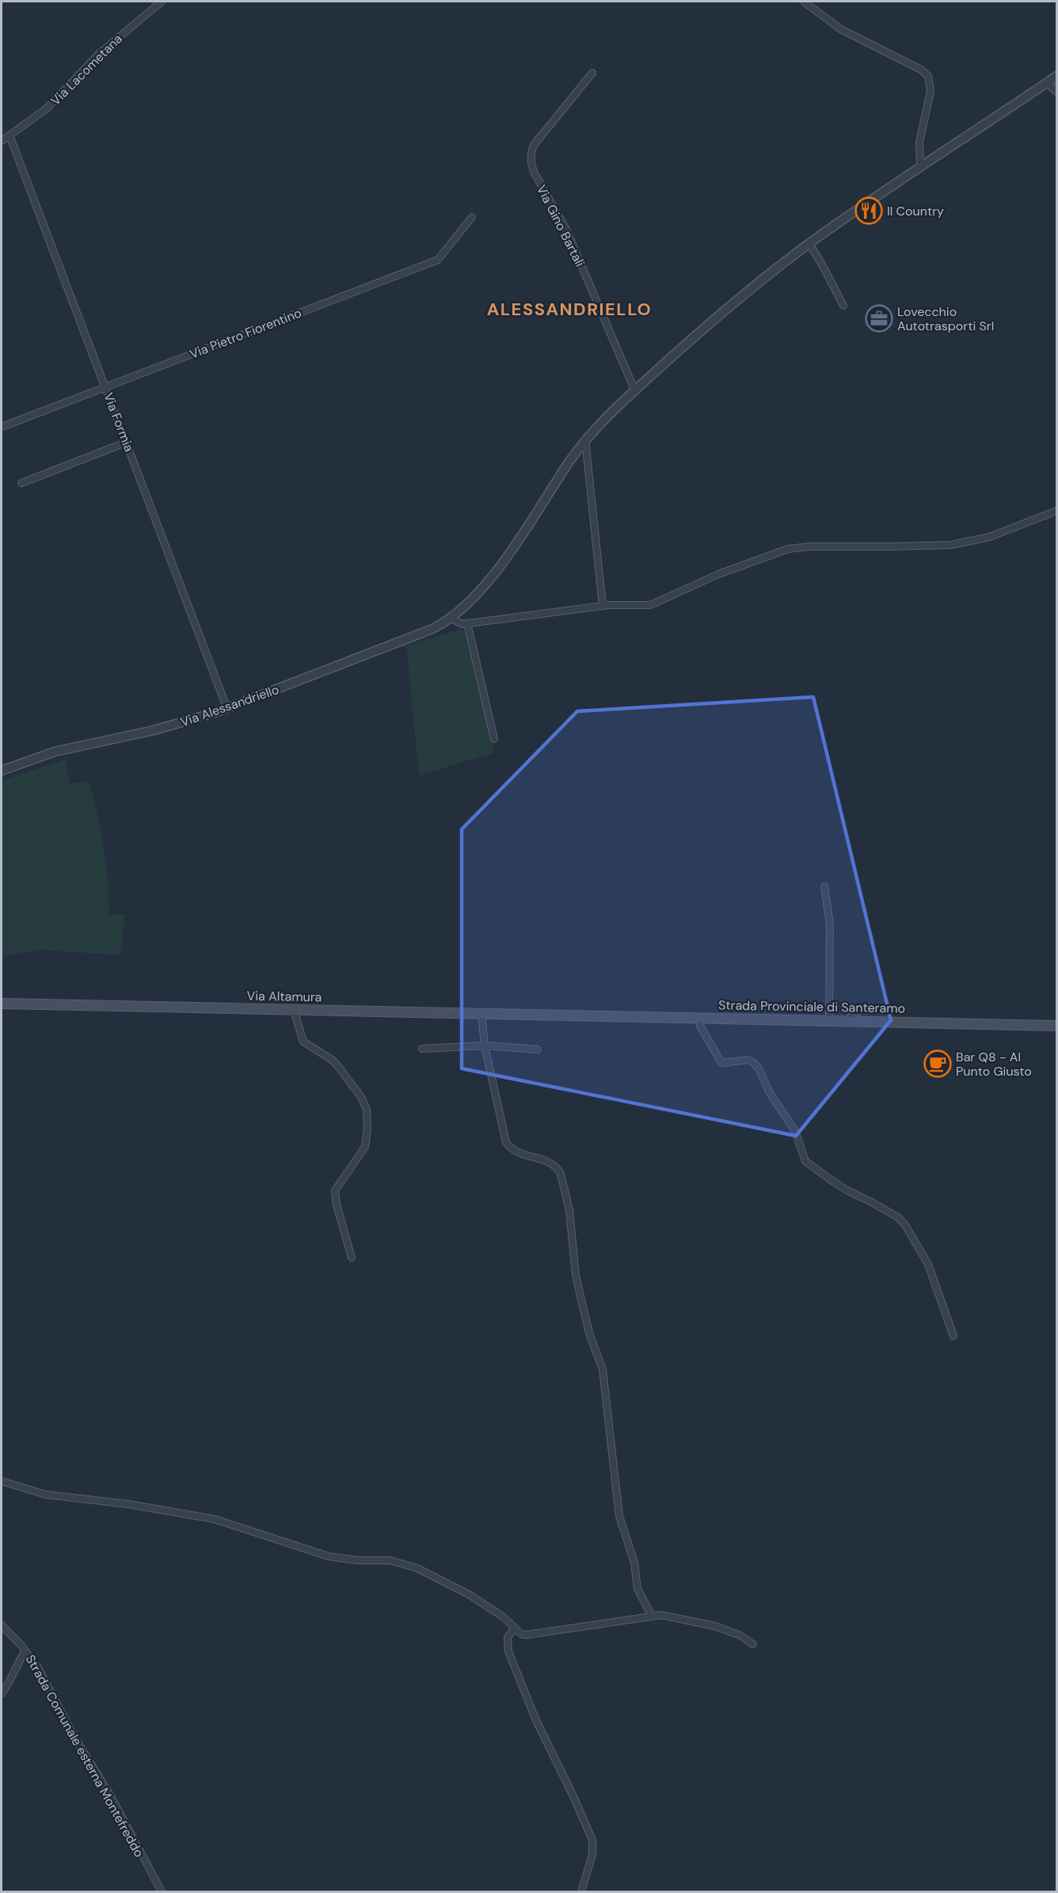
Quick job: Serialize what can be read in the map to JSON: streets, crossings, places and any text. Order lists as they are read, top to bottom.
{
  "streets": {
    "main road": ["Via Altamura", "Strada Provinciale di Santeramo"],
    "street": [
      "Via Lacometana",
      "Via Gino Bartali",
      "Via Pietro Fiorentino",
      "Via Formia",
      "Via Alessandriello",
      "Strada Comunale esterna Montefreddo"
    ]
  },
  "crossings": [
    ["Via Lacometana", "Via Formia"],
    ["Via Gino Bartali", "Via Alessandriello"],
    ["Via Pietro Fiorentino", "Via Formia"],
    ["Via Formia", "Via Alessandriello"],
    ["Via Altamura", "Strada Provinciale di Santeramo"]
  ],
  "districts": ["ALESSANDRIELLO"],
  "places": {
    "restaurant": ["Il Country"],
    "office": ["Lovecchio Autotrasporti Srl"],
    "cafe": ["Bar Q8 - Al Punto Giusto"]
  }
}
